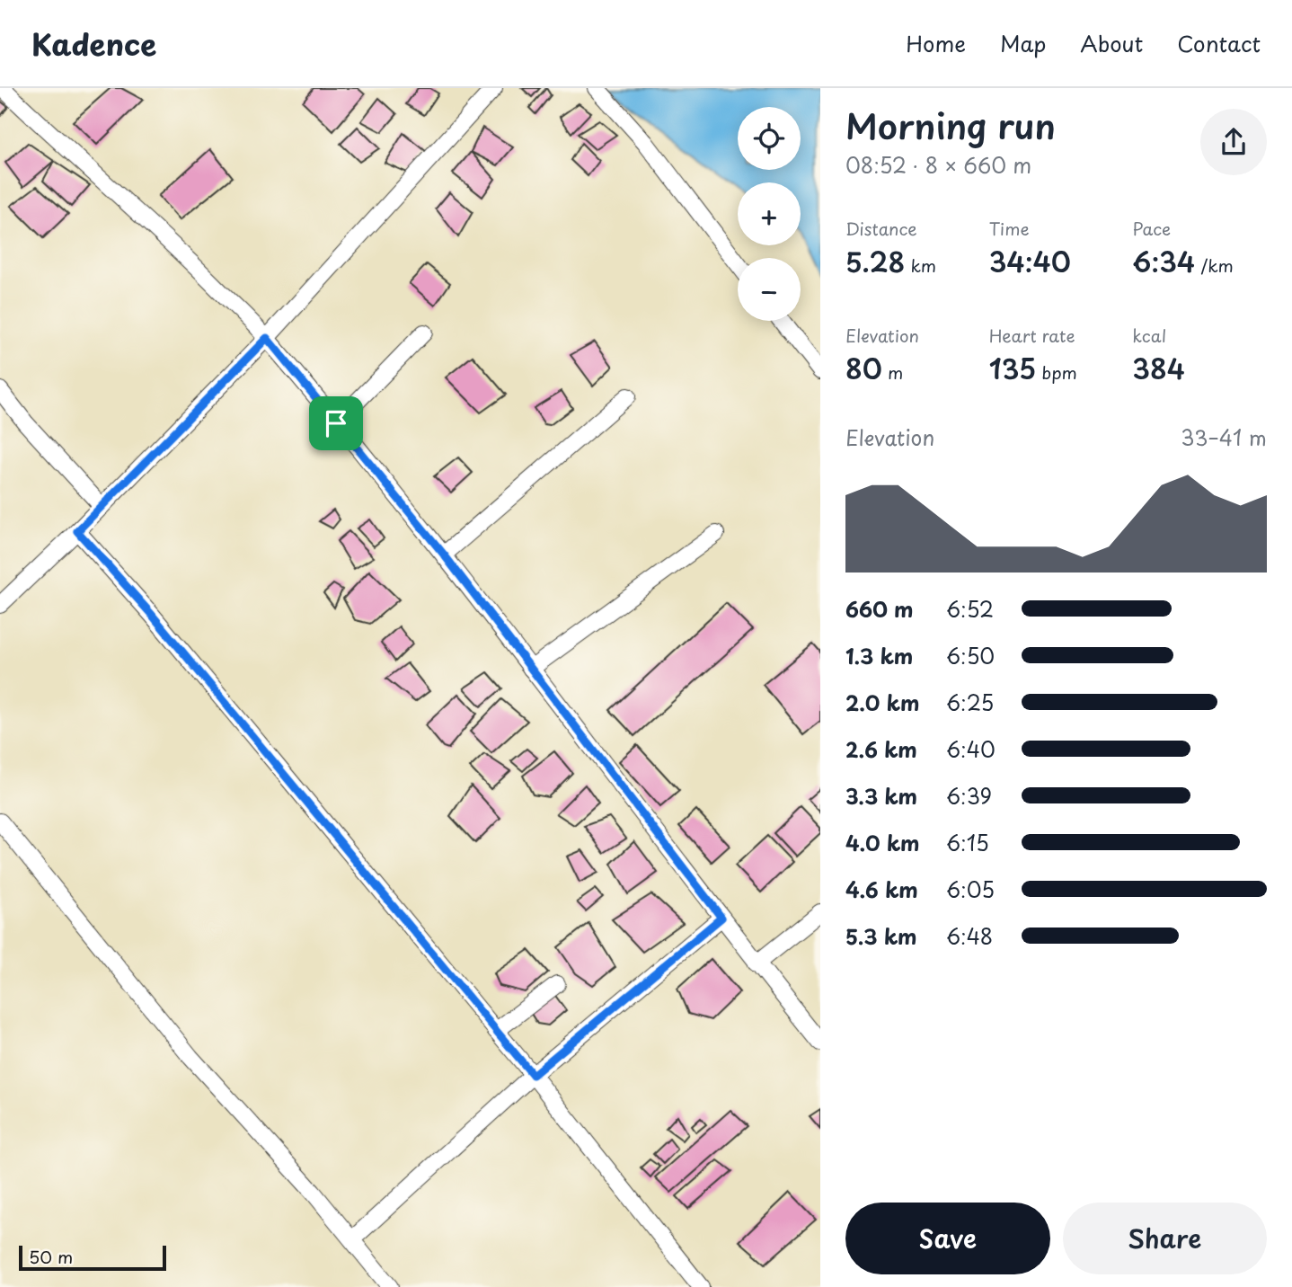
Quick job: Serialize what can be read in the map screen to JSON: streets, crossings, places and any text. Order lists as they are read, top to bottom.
{
  "scale_bar": "50 m",
  "page": {
    "header": "Kadence",
    "nav": [
      "Home",
      "Map",
      "About",
      "Contact"
    ],
    "heading": ["Morning run", "08:52 · 8 × 660 m"],
    "map_buttons": ["+", "−"],
    "stats": [
      ["Distance", "5.28 km"],
      ["Time", "34:40"],
      ["Pace", "6:34 /km"],
      ["Elevation", "80 m"],
      ["Heart rate", "135 bpm"],
      ["kcal", "384"]
    ],
    "chart": ["Elevation", "33–41 m"],
    "list": [
      {
        "name": "660 m",
        "note": "6:52"
      },
      {
        "name": "1.3 km",
        "note": "6:50"
      },
      {
        "name": "2.0 km",
        "note": "6:25"
      },
      {
        "name": "2.6 km",
        "note": "6:40"
      },
      {
        "name": "3.3 km",
        "note": "6:39"
      },
      {
        "name": "4.0 km",
        "note": "6:15"
      },
      {
        "name": "4.6 km",
        "note": "6:05"
      },
      {
        "name": "5.3 km",
        "note": "6:48"
      }
    ],
    "buttons": ["Save", "Share"],
    "scale": "50 m"
  }
}
